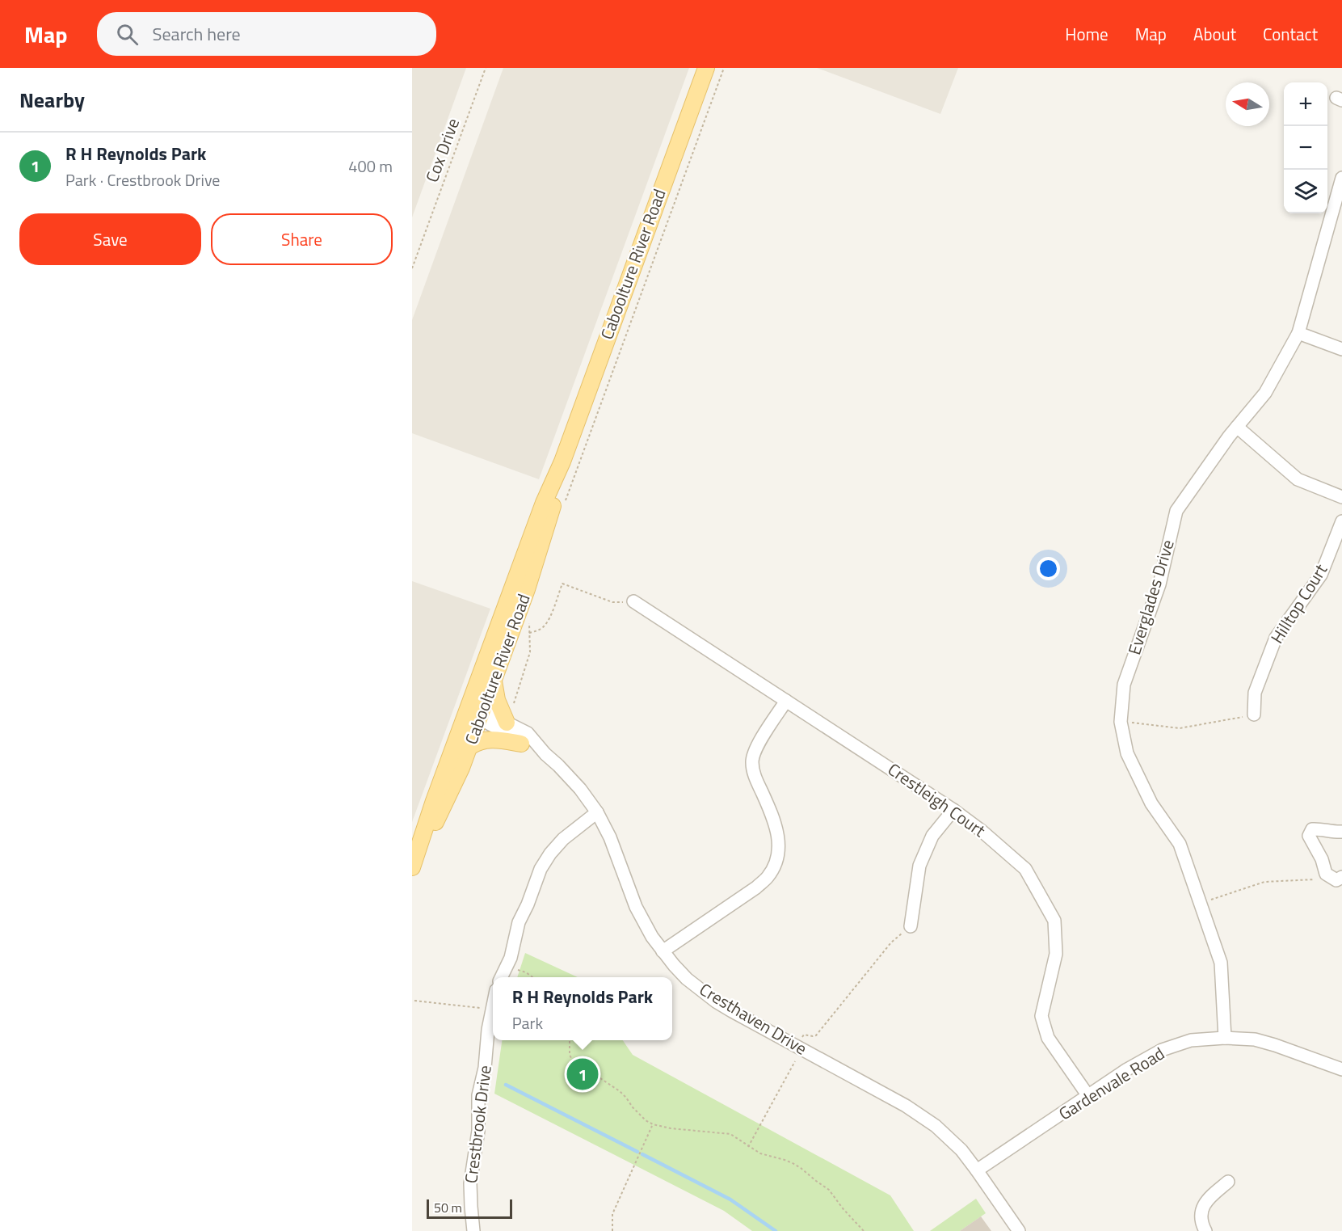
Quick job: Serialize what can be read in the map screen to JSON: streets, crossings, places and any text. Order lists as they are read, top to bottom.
{
  "streets": {
    "main road": ["Caboolture River Road"],
    "street": [
      "Everglades Drive",
      "Hilltop Court",
      "Crestleigh Court",
      "Cresthaven Drive",
      "Gardenvale Road",
      "Crestbrook Drive"
    ],
    "path": ["Cox Drive"]
  },
  "crossings": [
    ["Caboolture River Road", "Cresthaven Drive"],
    ["Everglades Drive", "Gardenvale Road"],
    ["Crestleigh Court", "Gardenvale Road"],
    ["Cresthaven Drive", "Gardenvale Road"]
  ],
  "scale_bar": "50 m",
  "north": "left",
  "page": {
    "header": "Map",
    "search": "Search here",
    "nav": [
      "Home",
      "Map",
      "About",
      "Contact"
    ],
    "heading": "Nearby",
    "map_buttons": ["+", "−"],
    "list": [
      {
        "mark": "1",
        "name": "R H Reynolds Park",
        "note": "Park · Crestbrook Drive",
        "value": "400 m"
      }
    ],
    "buttons": ["Save", "Share"],
    "popup": ["R H Reynolds Park", "Park"],
    "pins": "1",
    "scale": "50 m"
  }
}
